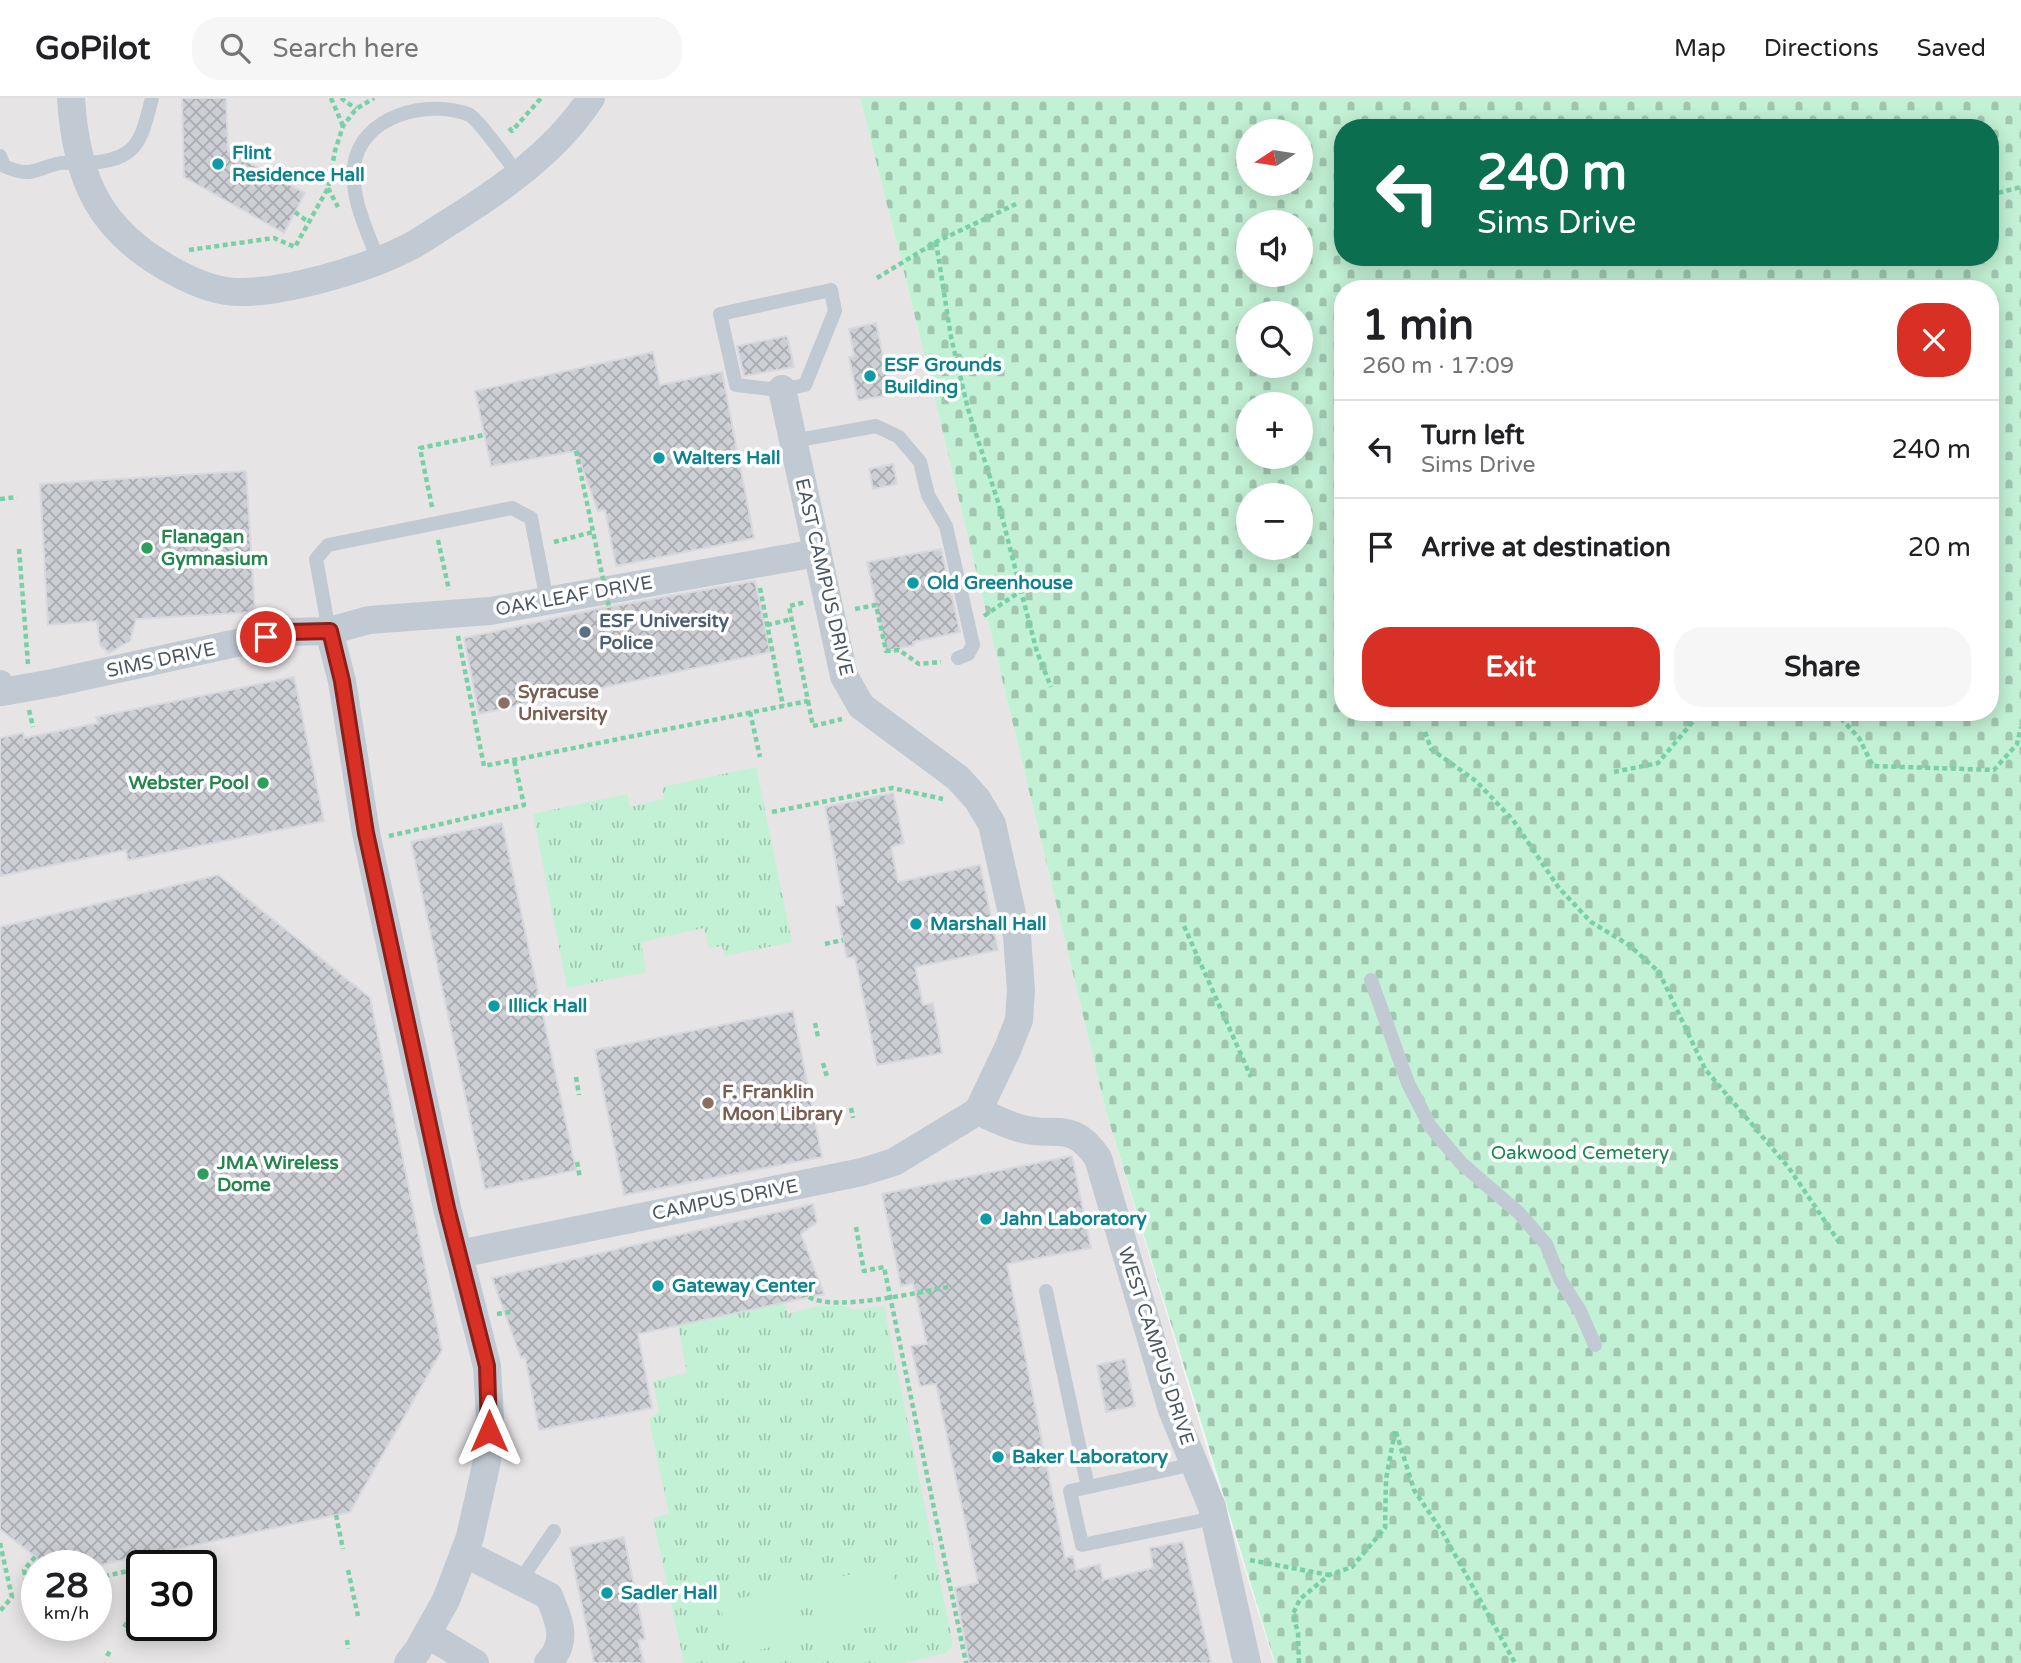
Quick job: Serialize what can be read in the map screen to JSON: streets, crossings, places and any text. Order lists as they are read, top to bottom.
{
  "streets": {
    "street": [
      "EAST CAMPUS DRIVE",
      "OAK LEAF DRIVE",
      "SIMS DRIVE",
      "CAMPUS DRIVE",
      "WEST CAMPUS DRIVE"
    ]
  },
  "crossings": [
    ["EAST CAMPUS DRIVE", "OAK LEAF DRIVE"],
    ["EAST CAMPUS DRIVE", "CAMPUS DRIVE"],
    ["EAST CAMPUS DRIVE", "WEST CAMPUS DRIVE"],
    ["OAK LEAF DRIVE", "SIMS DRIVE"],
    ["CAMPUS DRIVE", "WEST CAMPUS DRIVE"]
  ],
  "parks": ["Oakwood Cemetery"],
  "places": [
    "Flint Residence Hall",
    "ESF Grounds Building",
    "Walters Hall",
    "Flanagan Gymnasium",
    "Old Greenhouse",
    "ESF University Police",
    "Syracuse University",
    "Webster Pool",
    "Marshall Hall",
    "Illick Hall",
    "F. Franklin Moon Library",
    "JMA Wireless Dome",
    "Jahn Laboratory",
    "Gateway Center",
    "Baker Laboratory",
    "Sadler Hall"
  ],
  "north": "left",
  "page": {
    "header": "GoPilot",
    "search": "Search here",
    "nav": ["Map", "Directions", "Saved"],
    "map_buttons": ["+", "−"],
    "turn": ["240 m", "Sims Drive"],
    "heading": ["1 min", "260 m · 17:09"],
    "list": [
      {
        "name": "Turn left",
        "note": "Sims Drive",
        "value": "240 m"
      },
      {
        "name": "Arrive at destination",
        "value": "20 m"
      }
    ],
    "buttons": ["Exit", "Share"],
    "speed": "28 km/h",
    "limit": "30"
  }
}
